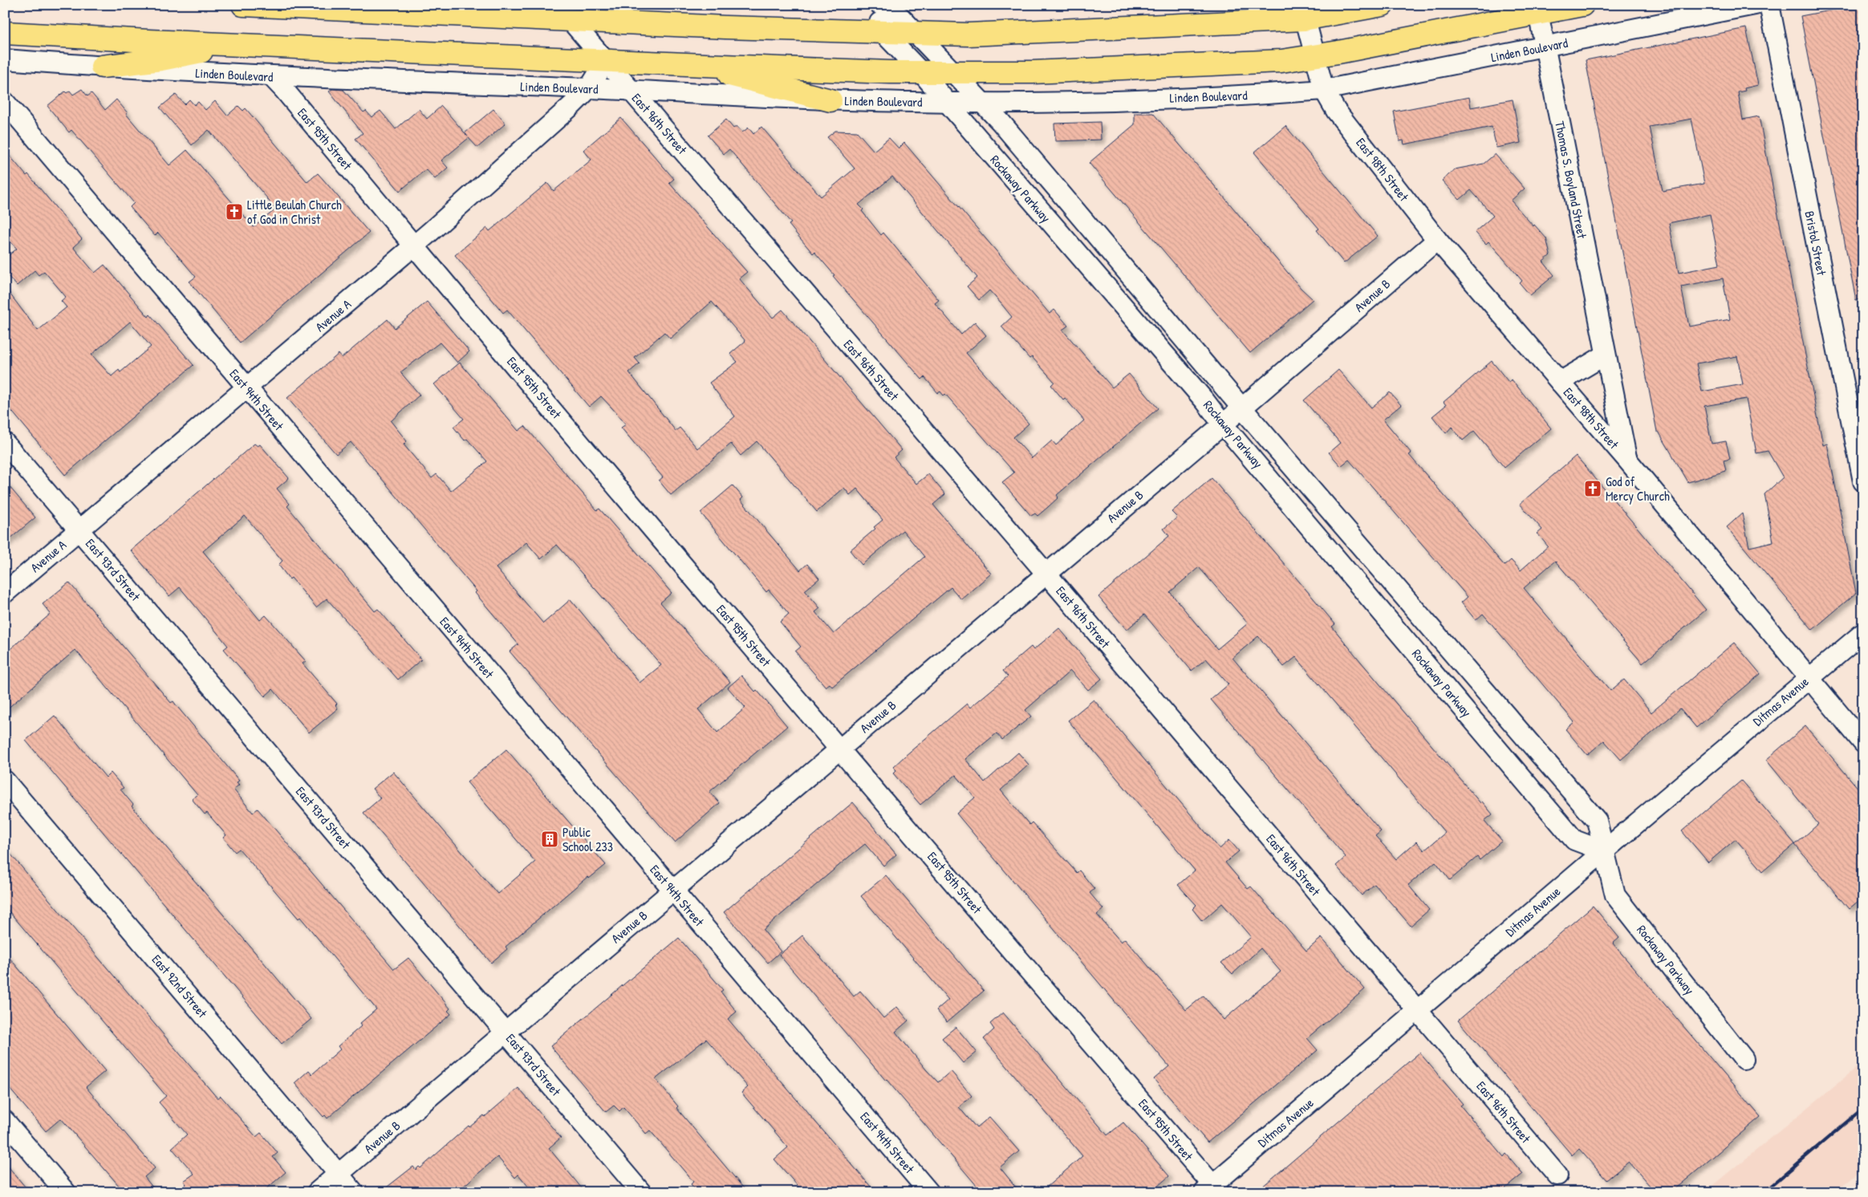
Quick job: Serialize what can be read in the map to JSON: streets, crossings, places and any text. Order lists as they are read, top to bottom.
{
  "streets": {
    "street": [
      "Linden Boulevard",
      "East 96th Street",
      "East 95th Street",
      "East 98th Street",
      "Thomas S. Boyland Street",
      "Rockaway Parkway",
      "Bristol Street",
      "Avenue B",
      "Avenue A",
      "East 94th Street",
      "East 93rd Street",
      "Ditmas Avenue",
      "East 92nd Street"
    ]
  },
  "crossings": [
    ["Linden Boulevard", "East 96th Street"],
    ["Linden Boulevard", "East 95th Street"],
    ["Linden Boulevard", "East 98th Street"],
    ["Linden Boulevard", "Thomas S. Boyland Street"],
    ["Linden Boulevard", "Rockaway Parkway"],
    ["Linden Boulevard", "Avenue A"],
    ["East 96th Street", "Avenue B"],
    ["East 96th Street", "Avenue A"],
    ["East 96th Street", "Ditmas Avenue"],
    ["East 95th Street", "Avenue B"],
    ["East 95th Street", "Avenue A"],
    ["East 95th Street", "Ditmas Avenue"],
    ["East 98th Street", "Thomas S. Boyland Street"],
    ["East 98th Street", "Avenue B"],
    ["East 98th Street", "Ditmas Avenue"],
    ["Rockaway Parkway", "Avenue B"],
    ["Rockaway Parkway", "Ditmas Avenue"],
    ["Avenue B", "East 94th Street"],
    ["Avenue B", "East 93rd Street"],
    ["Avenue B", "East 92nd Street"],
    ["Avenue A", "East 94th Street"],
    ["Avenue A", "East 93rd Street"]
  ],
  "places": {
    "church": ["Little Beulah Church of God in Christ", "God of Mercy Church"],
    "building": ["Public School 233"]
  }
}
